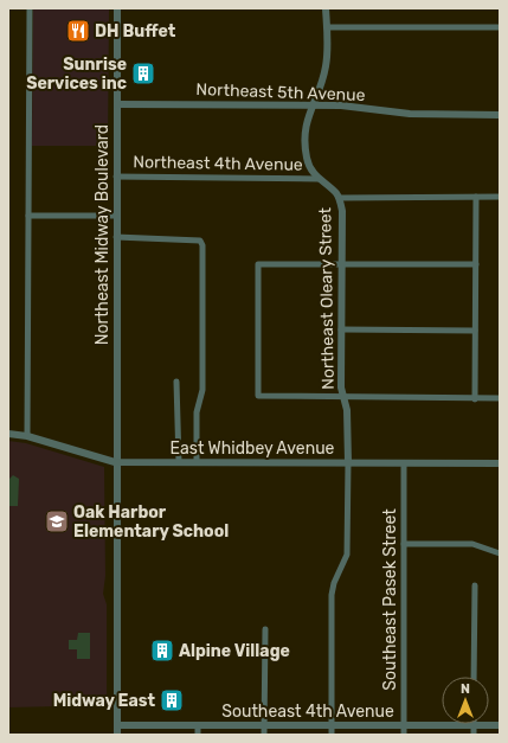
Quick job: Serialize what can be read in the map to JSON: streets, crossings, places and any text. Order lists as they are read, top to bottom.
{
  "streets": {
    "street": [
      "Northeast 5th Avenue",
      "Northeast 4th Avenue",
      "Northeast Midway Boulevard",
      "Northeast Oleary Street",
      "East Whidbey Avenue",
      "Southeast Pasek Street",
      "Southeast 4th Avenue"
    ]
  },
  "crossings": [
    ["Northeast 5th Avenue", "Northeast Midway Boulevard"],
    ["Northeast 5th Avenue", "Northeast Oleary Street"],
    ["Northeast 4th Avenue", "Northeast Midway Boulevard"],
    ["Northeast 4th Avenue", "Northeast Oleary Street"],
    ["Northeast Midway Boulevard", "East Whidbey Avenue"],
    ["Northeast Midway Boulevard", "Southeast 4th Avenue"],
    ["Northeast Oleary Street", "East Whidbey Avenue"],
    ["East Whidbey Avenue", "Southeast Pasek Street"],
    ["Southeast Pasek Street", "Southeast 4th Avenue"]
  ],
  "places": {
    "restaurant": ["DH Buffet"],
    "building": ["Sunrise Services inc", "Alpine Village", "Midway East"],
    "school or university": ["Oak Harbor Elementary School"]
  },
  "north": "top"
}
